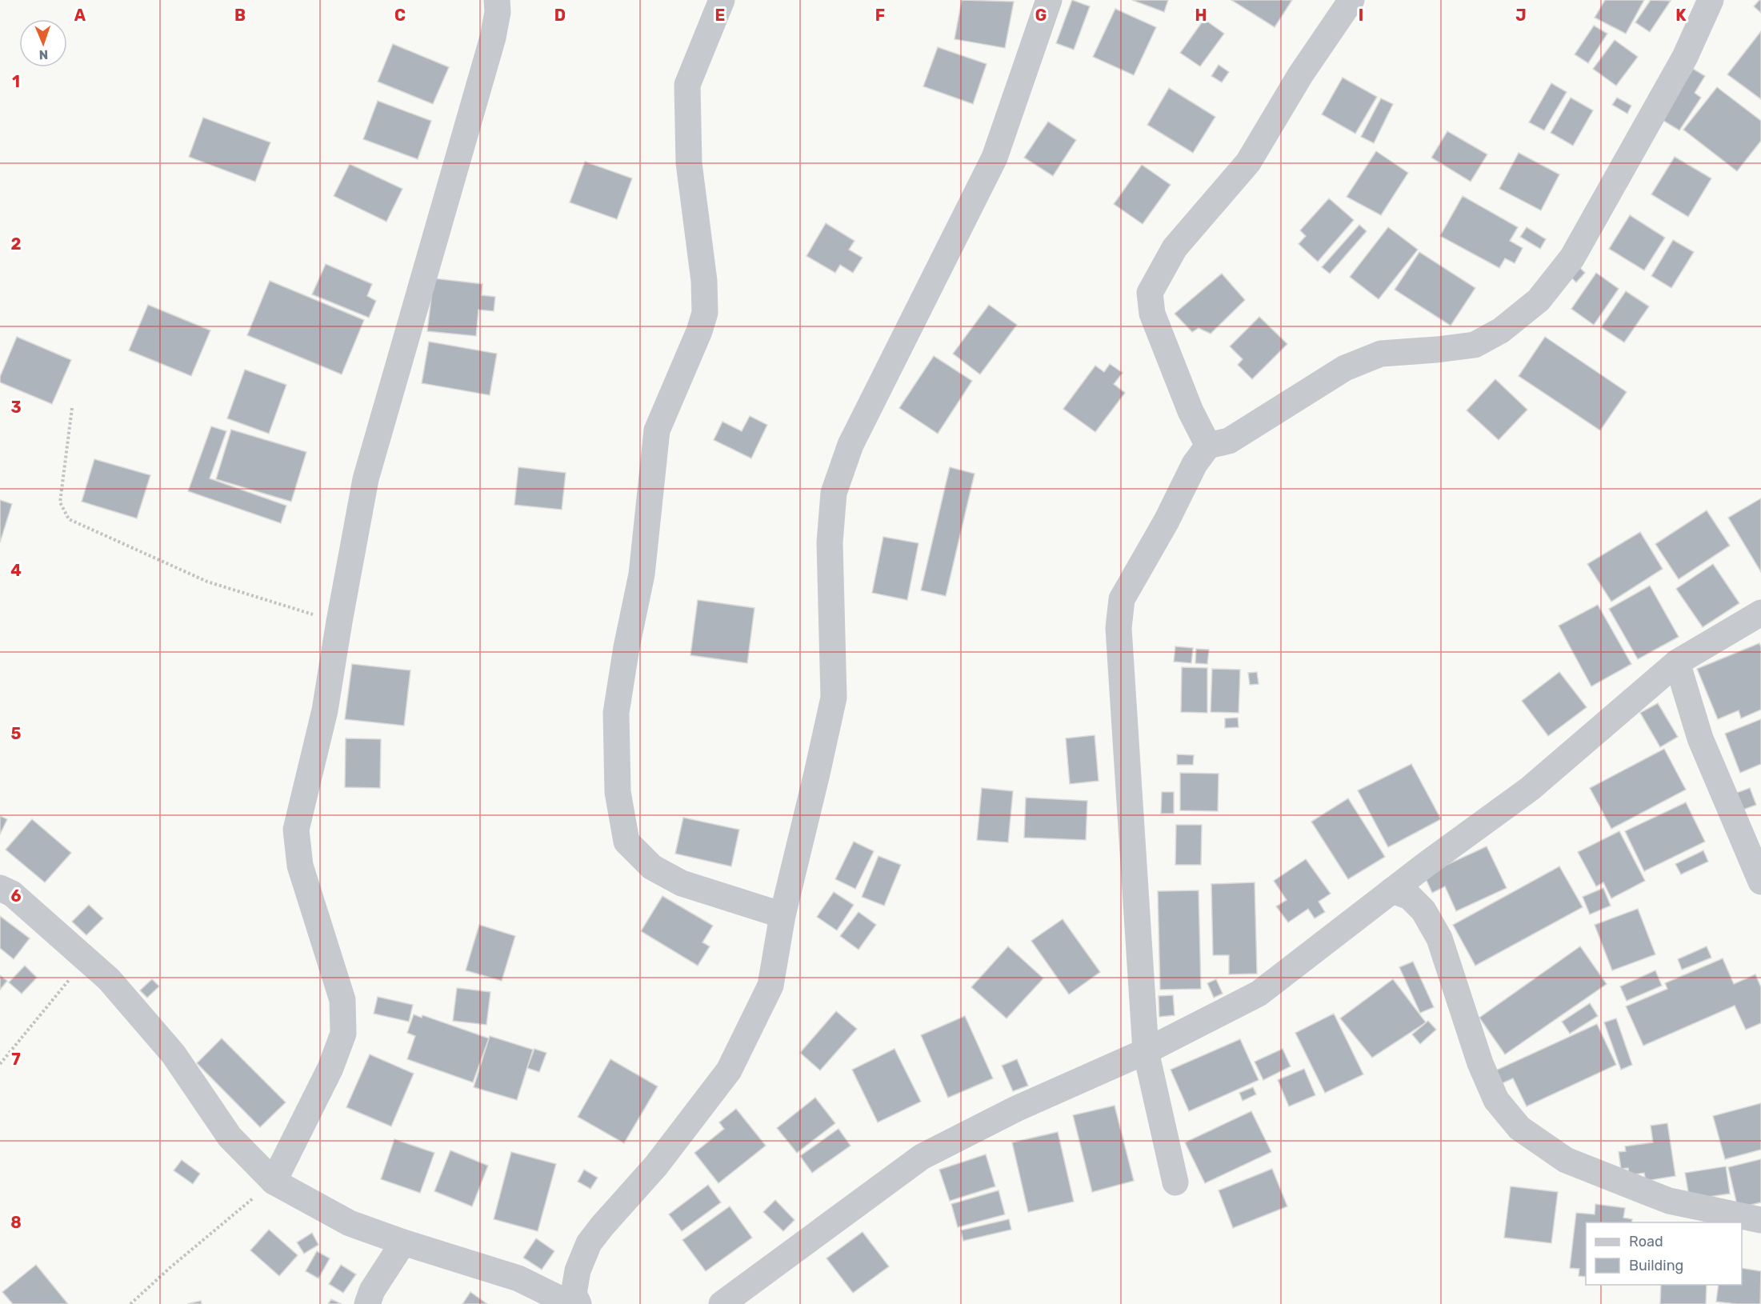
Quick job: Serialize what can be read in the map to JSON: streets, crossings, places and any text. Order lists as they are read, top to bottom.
{
  "legend": ["Road", "Building"],
  "north": "bottom",
  "grid": {
    "columns": [
      "A",
      "B",
      "C",
      "D",
      "E",
      "F",
      "G",
      "H",
      "I",
      "J",
      "K"
    ],
    "rows": [
      "1",
      "2",
      "3",
      "4",
      "5",
      "6",
      "7",
      "8"
    ]
  }
}
